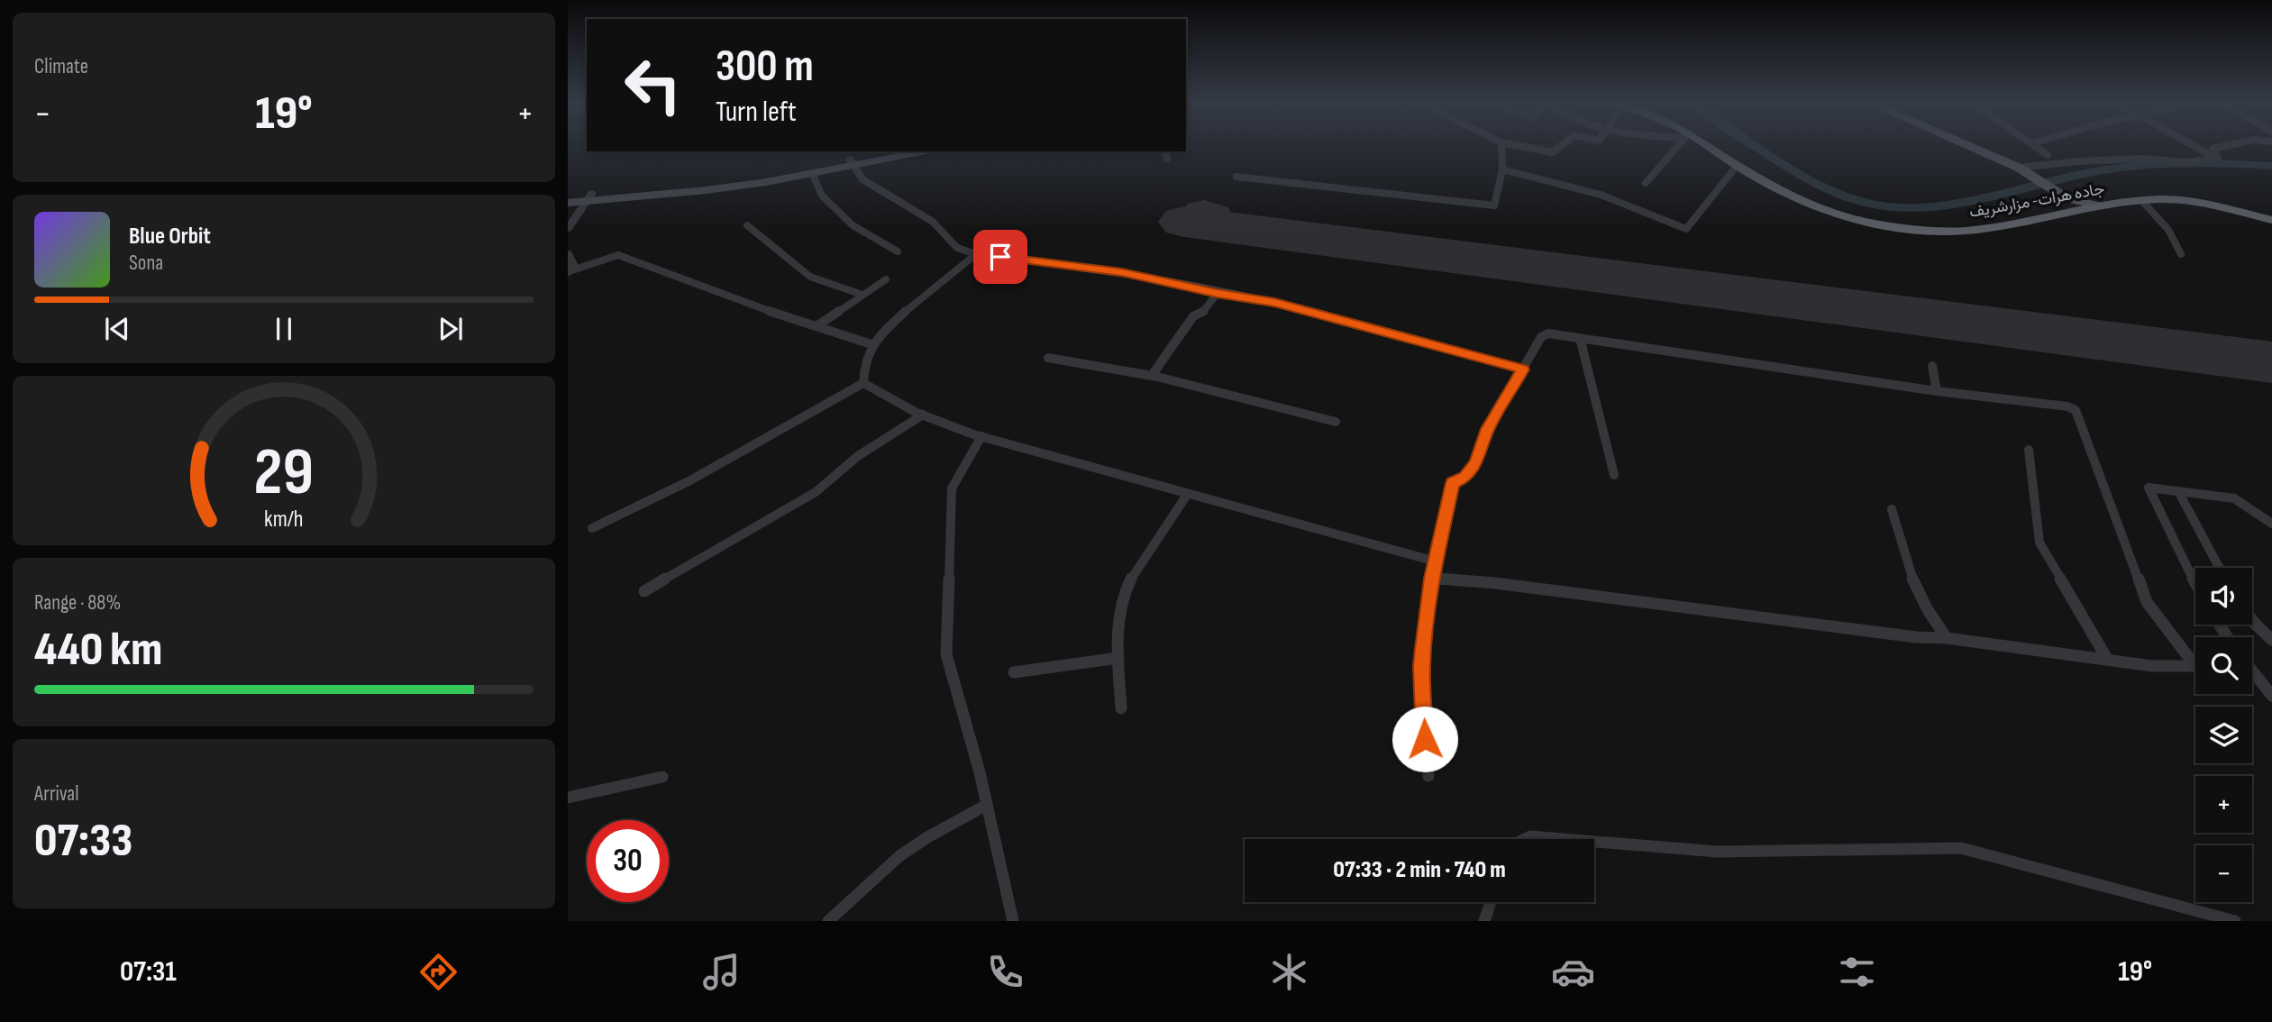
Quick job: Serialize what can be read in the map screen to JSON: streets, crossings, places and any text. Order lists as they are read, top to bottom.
{
  "streets": {
    "highway": ["جاده هرات- مزارشریف"]
  },
  "page": {
    "tile": [
      "Climate",
      ["Range · 88%", "440 km"],
      ["Arrival", "07:33"]
    ],
    "turn": ["300 m", "Turn left"],
    "heat": ["−", "19°", "+"],
    "song": ["Blue Orbit", "Sona"],
    "map_buttons": ["+", "−"],
    "limit": "30",
    "trip": "07:33 · 2 min · 740 m",
    "tabs": ["07:31", "19°"],
    "gauge": ["29", "km/h"]
  }
}
